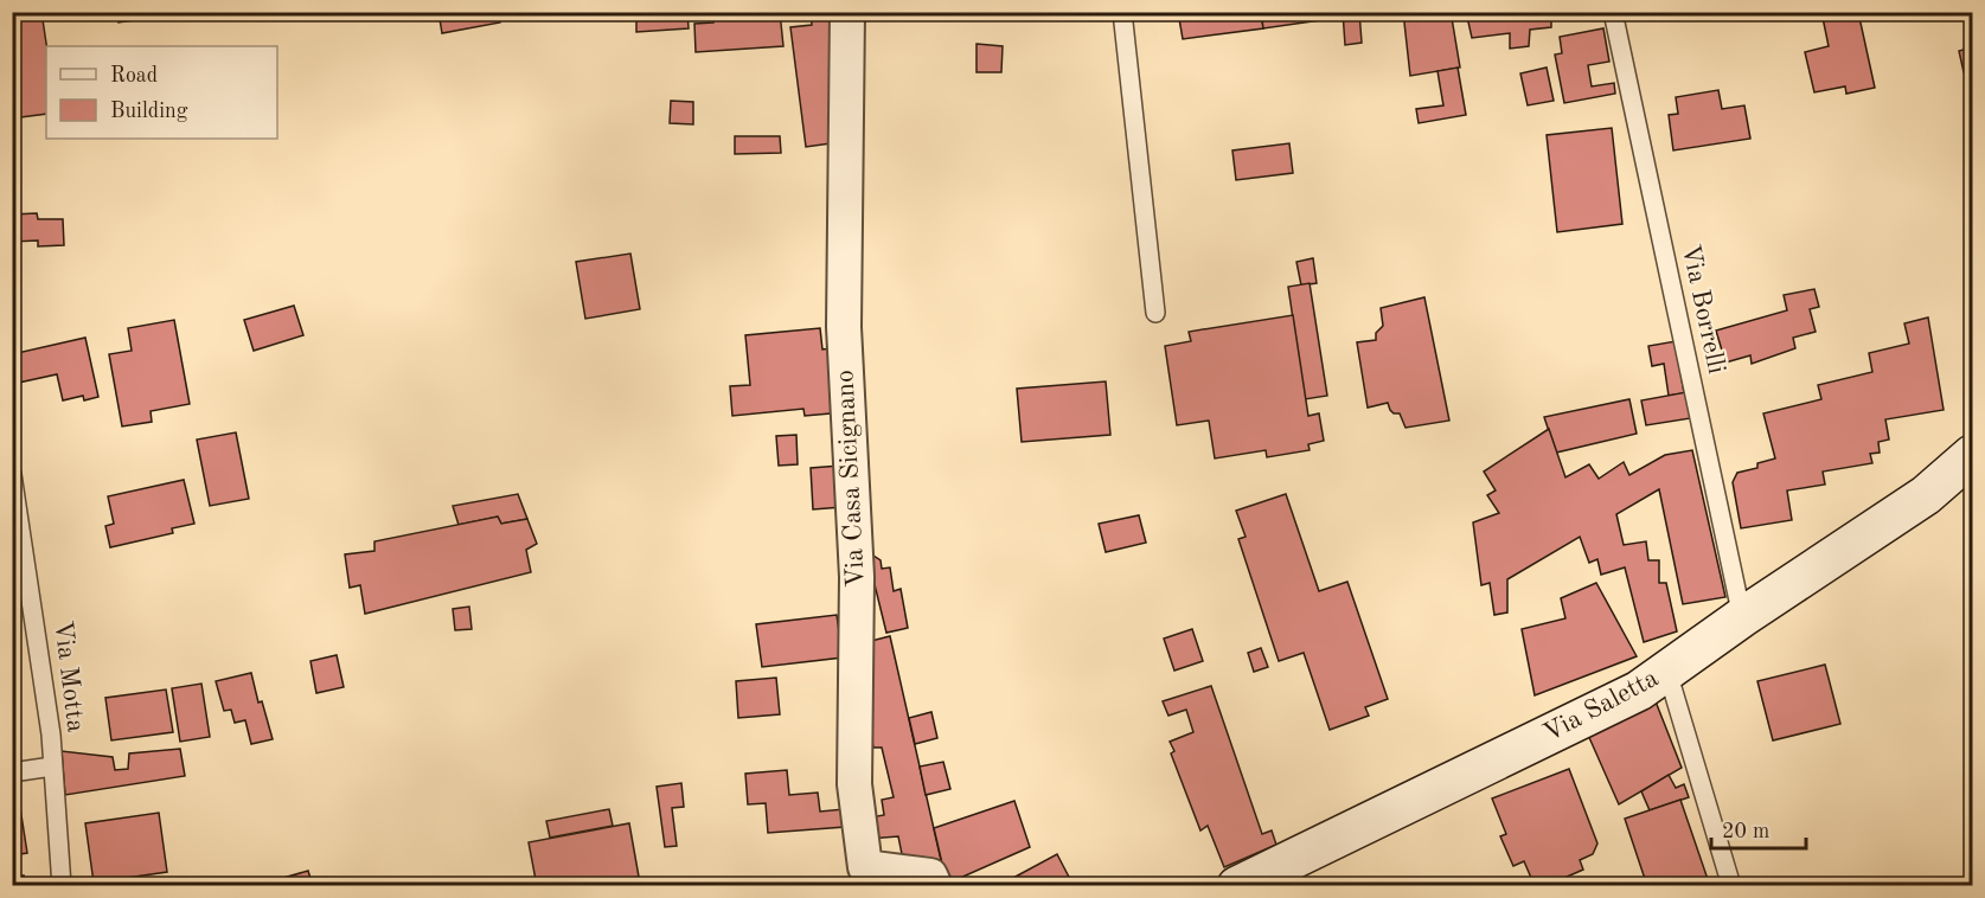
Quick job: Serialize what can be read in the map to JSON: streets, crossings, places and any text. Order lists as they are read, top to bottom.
{
  "streets": {
    "street": ["Via Casa Sicignano", "Via Saletta"],
    "lane": ["Via Borrelli", "Via Motta"]
  },
  "crossings": [
    ["Via Borrelli", "Via Saletta"]
  ],
  "legend": ["Road", "Building"],
  "scale_bar": "20 m"
}
